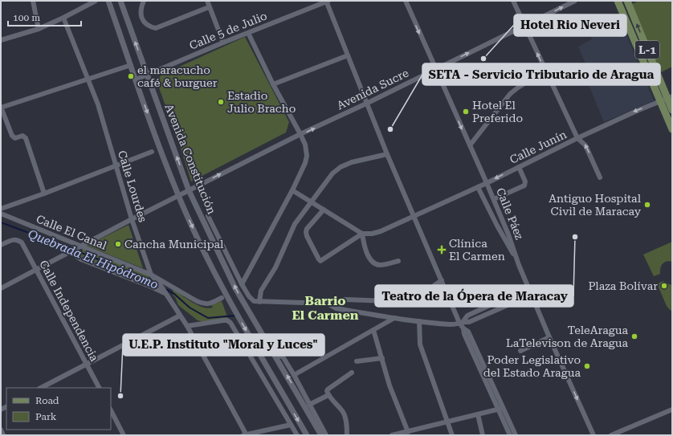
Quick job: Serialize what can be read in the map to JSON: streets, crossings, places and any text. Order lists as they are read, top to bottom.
{
  "streets": {
    "main road": ["L-1"],
    "street": [
      "Calle 5 de Julio",
      "Avenida Sucre",
      "Calle Junín",
      "Avenida Constitución",
      "Calle Lourdes",
      "Calle Páez",
      "Calle El Canal",
      "Calle Independencia"
    ]
  },
  "crossings": [
    ["Calle 5 de Julio", "Avenida Constitución"],
    ["L-1", "Calle Junín"],
    ["Avenida Sucre", "Avenida Constitución"],
    ["Avenida Sucre", "Calle Lourdes"],
    ["Avenida Sucre", "Calle Páez"],
    ["Avenida Sucre", "Calle El Canal"],
    ["Avenida Sucre", "Calle Independencia"],
    ["Calle Junín", "Calle Páez"],
    ["Calle Lourdes", "Calle El Canal"]
  ],
  "one_way": ["Avenida Sucre", "Calle Junín", "Calle Páez"],
  "districts": ["Barrio El Carmen"],
  "water": ["Quebrada El Hipódromo"],
  "places": {
    "other": [
      "Hotel Rio Neveri",
      "el maracucho café & burguer",
      "Estadio Julio Bracho",
      "Hotel El Preferido",
      "SETA - Servicio Tributario de Aragua",
      "Antiguo Hospital Civil de Maracay",
      "Teatro de la Ópera de Maracay",
      "Cancha Municipal",
      "Plaza Bolívar",
      "TeleAragua LaTelevison de Aragua",
      "Poder Legislativo del Estado Aragua",
      "U.E.P. Instituto \"Moral y Luces\""
    ],
    "health": ["Clínica El Carmen"]
  },
  "legend": ["Road", "Park"],
  "scale_bar": "100 m"
}
